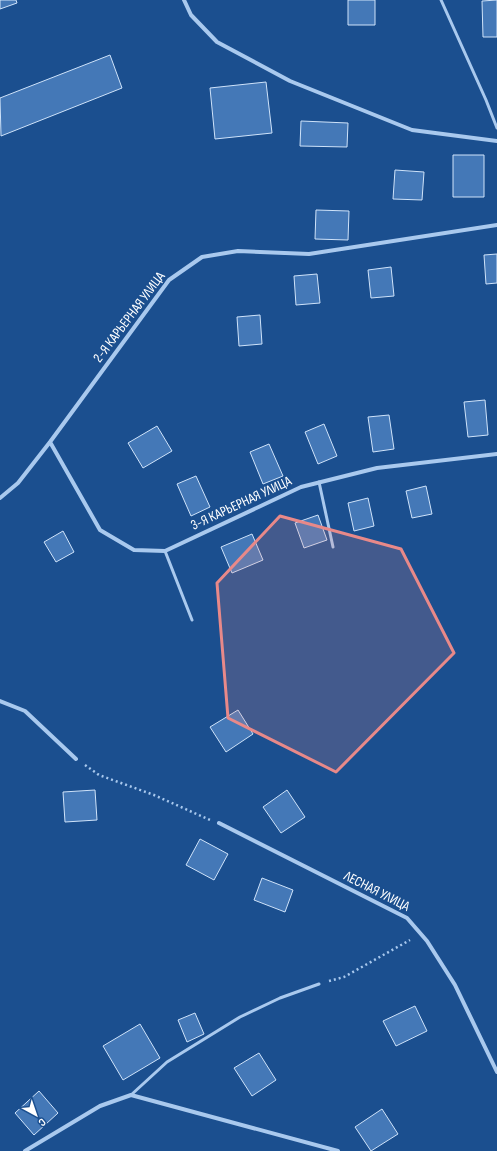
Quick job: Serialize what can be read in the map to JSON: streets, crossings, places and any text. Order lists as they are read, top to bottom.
{
  "streets": {
    "street": ["2-Я КАРЬЕРНАЯ УЛИЦА", "3-Я КАРЬЕРНАЯ УЛИЦА", "ЛЕСНАЯ УЛИЦА"]
  },
  "crossings": [
    ["2-Я КАРЬЕРНАЯ УЛИЦА", "3-Я КАРЬЕРНАЯ УЛИЦА"]
  ],
  "north": "bottom right"
}
